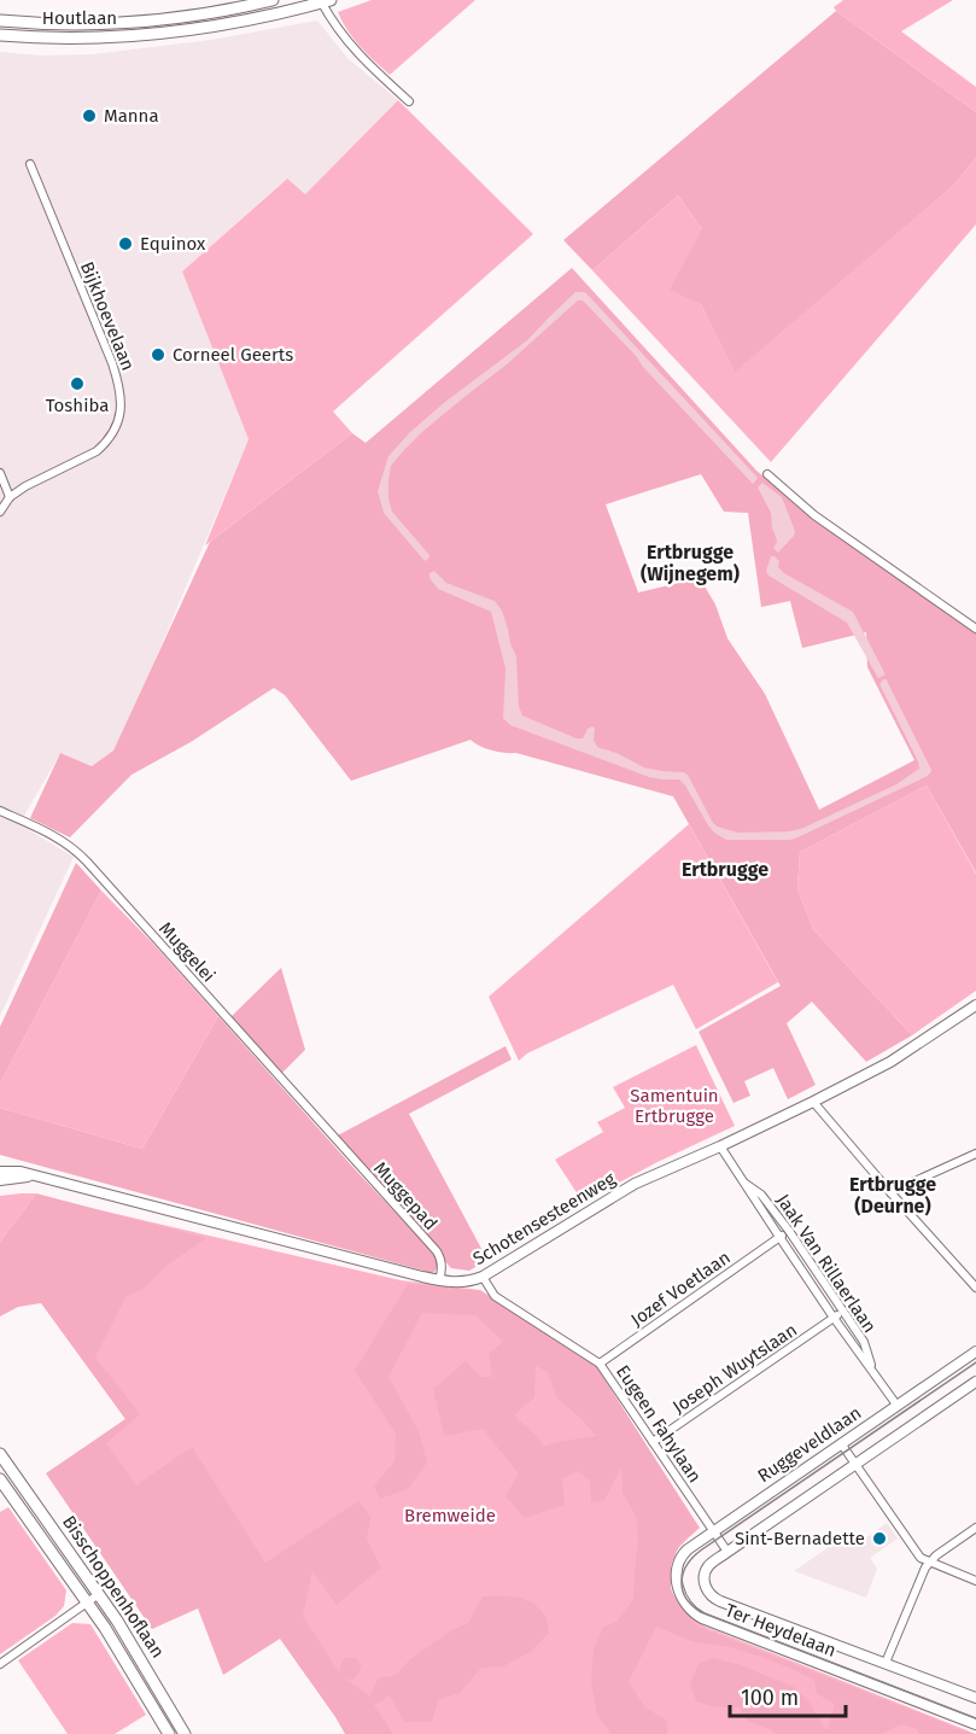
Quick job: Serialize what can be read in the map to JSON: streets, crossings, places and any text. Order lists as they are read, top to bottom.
{
  "streets": {
    "main road": ["Houtlaan", "Bisschoppenhoflaan"],
    "street": [
      "Bijkhoevelaan",
      "Muggelei",
      "Muggepad",
      "Schotensesteenweg",
      "Jaak Van Rillaerlaan",
      "Jozef Voetlaan",
      "Joseph Wuytslaan",
      "Eugeen Fahylaan",
      "Ruggeveldlaan",
      "Ter Heydelaan"
    ]
  },
  "crossings": [
    ["Muggelei", "Muggepad"],
    ["Muggepad", "Schotensesteenweg"],
    ["Schotensesteenweg", "Jaak Van Rillaerlaan"],
    ["Schotensesteenweg", "Eugeen Fahylaan"],
    ["Jaak Van Rillaerlaan", "Jozef Voetlaan"],
    ["Jaak Van Rillaerlaan", "Joseph Wuytslaan"],
    ["Jaak Van Rillaerlaan", "Ruggeveldlaan"],
    ["Jozef Voetlaan", "Eugeen Fahylaan"],
    ["Joseph Wuytslaan", "Eugeen Fahylaan"],
    ["Eugeen Fahylaan", "Ruggeveldlaan"],
    ["Eugeen Fahylaan", "Ter Heydelaan"],
    ["Ruggeveldlaan", "Ter Heydelaan"]
  ],
  "districts": ["Ertbrugge (Wijnegem)", "Ertbrugge", "Ertbrugge (Deurne)"],
  "parks": ["Samentuin Ertbrugge", "Bremweide"],
  "places": [
    "Manna",
    "Equinox",
    "Corneel Geerts",
    "Toshiba",
    "Sint-Bernadette"
  ],
  "scale_bar": "100 m"
}
